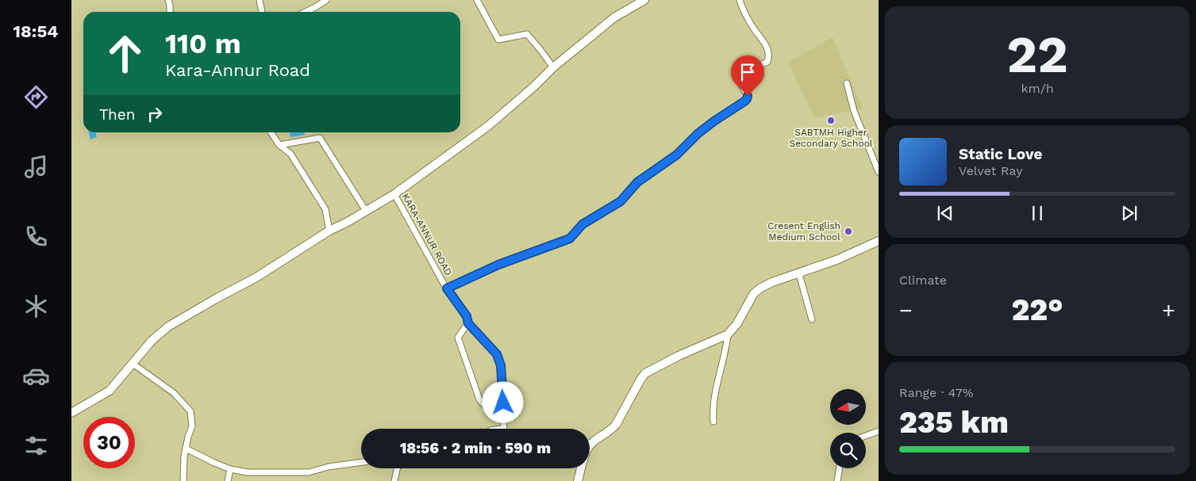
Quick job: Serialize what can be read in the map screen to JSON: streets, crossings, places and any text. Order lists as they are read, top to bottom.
{
  "streets": {
    "street": ["KARA-ANNUR ROAD"]
  },
  "places": ["SABTMH Higher Secondary School", "Cresent English Medium School"],
  "north": "left",
  "page": {
    "tabs": "18:54",
    "tile": [
      ["22", "km/h"],
      "Climate",
      ["Range · 47%", "235 km"]
    ],
    "turn": ["110 m", "Kara-Annur Road"],
    "then": "Then",
    "song": ["Static Love", "Velvet Ray"],
    "heat": ["−", "22°", "+"],
    "limit": "30",
    "trip": "18:56 · 2 min · 590 m"
  }
}
